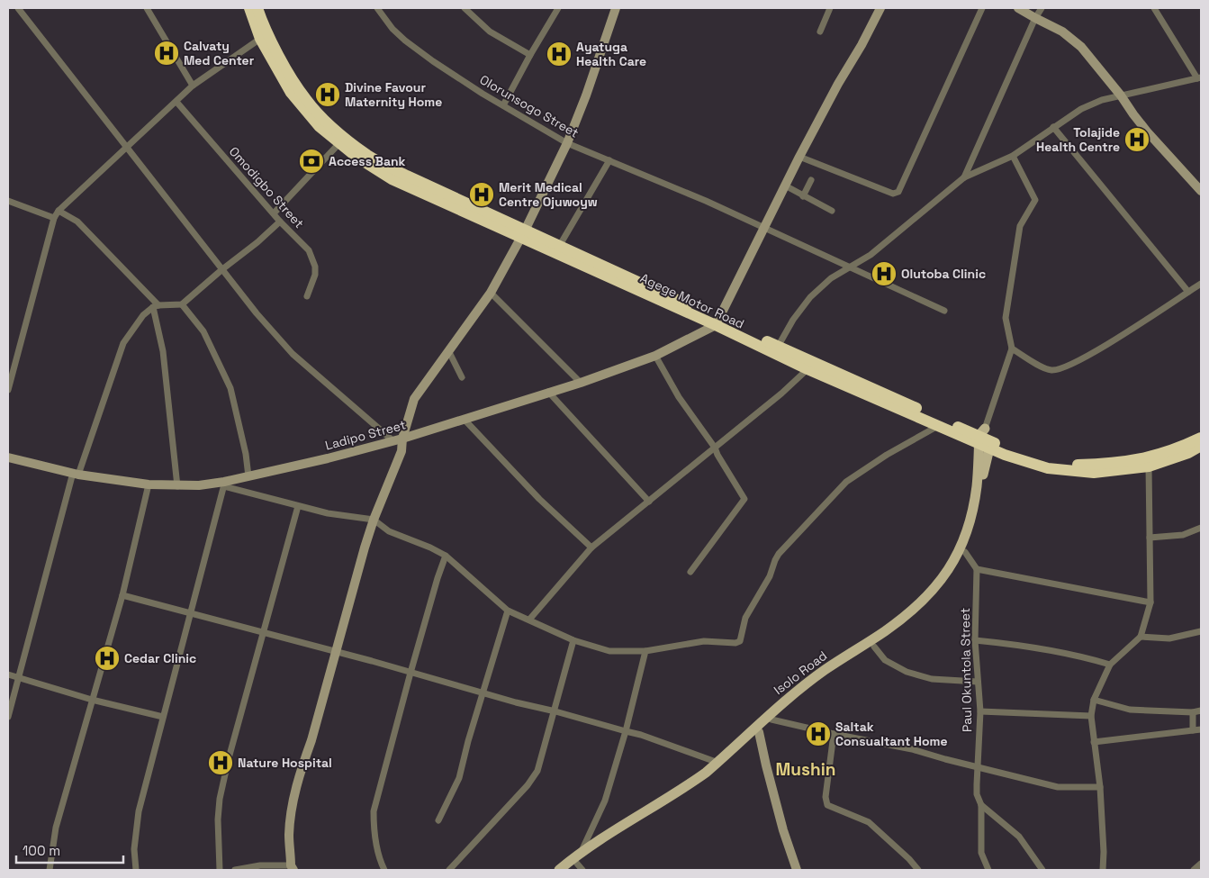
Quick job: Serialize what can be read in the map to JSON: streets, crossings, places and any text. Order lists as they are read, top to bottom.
{
  "streets": {
    "highway": ["Agege Motor Road"],
    "main road": ["Isolo Road"],
    "street": [
      "Olorunsogo Street",
      "Omodigbo Street",
      "Ladipo Street",
      "Paul Okuntola Street"
    ]
  },
  "crossings": [
    ["Agege Motor Road", "Ladipo Street"],
    ["Agege Motor Road", "Isolo Road"]
  ],
  "districts": ["Mushin"],
  "places": {
    "hospital": [
      "Calvaty Med Center",
      "Ayatuga Health Care",
      "Divine Favour Maternity Home",
      "Tolajide Health Centre",
      "Merit Medical Centre Ojuwoyw",
      "Olutoba Clinic",
      "Cedar Clinic",
      "Saltak Consualtant Home",
      "Nature Hospital"
    ],
    "bank": ["Access Bank"]
  },
  "scale_bar": "100 m"
}
